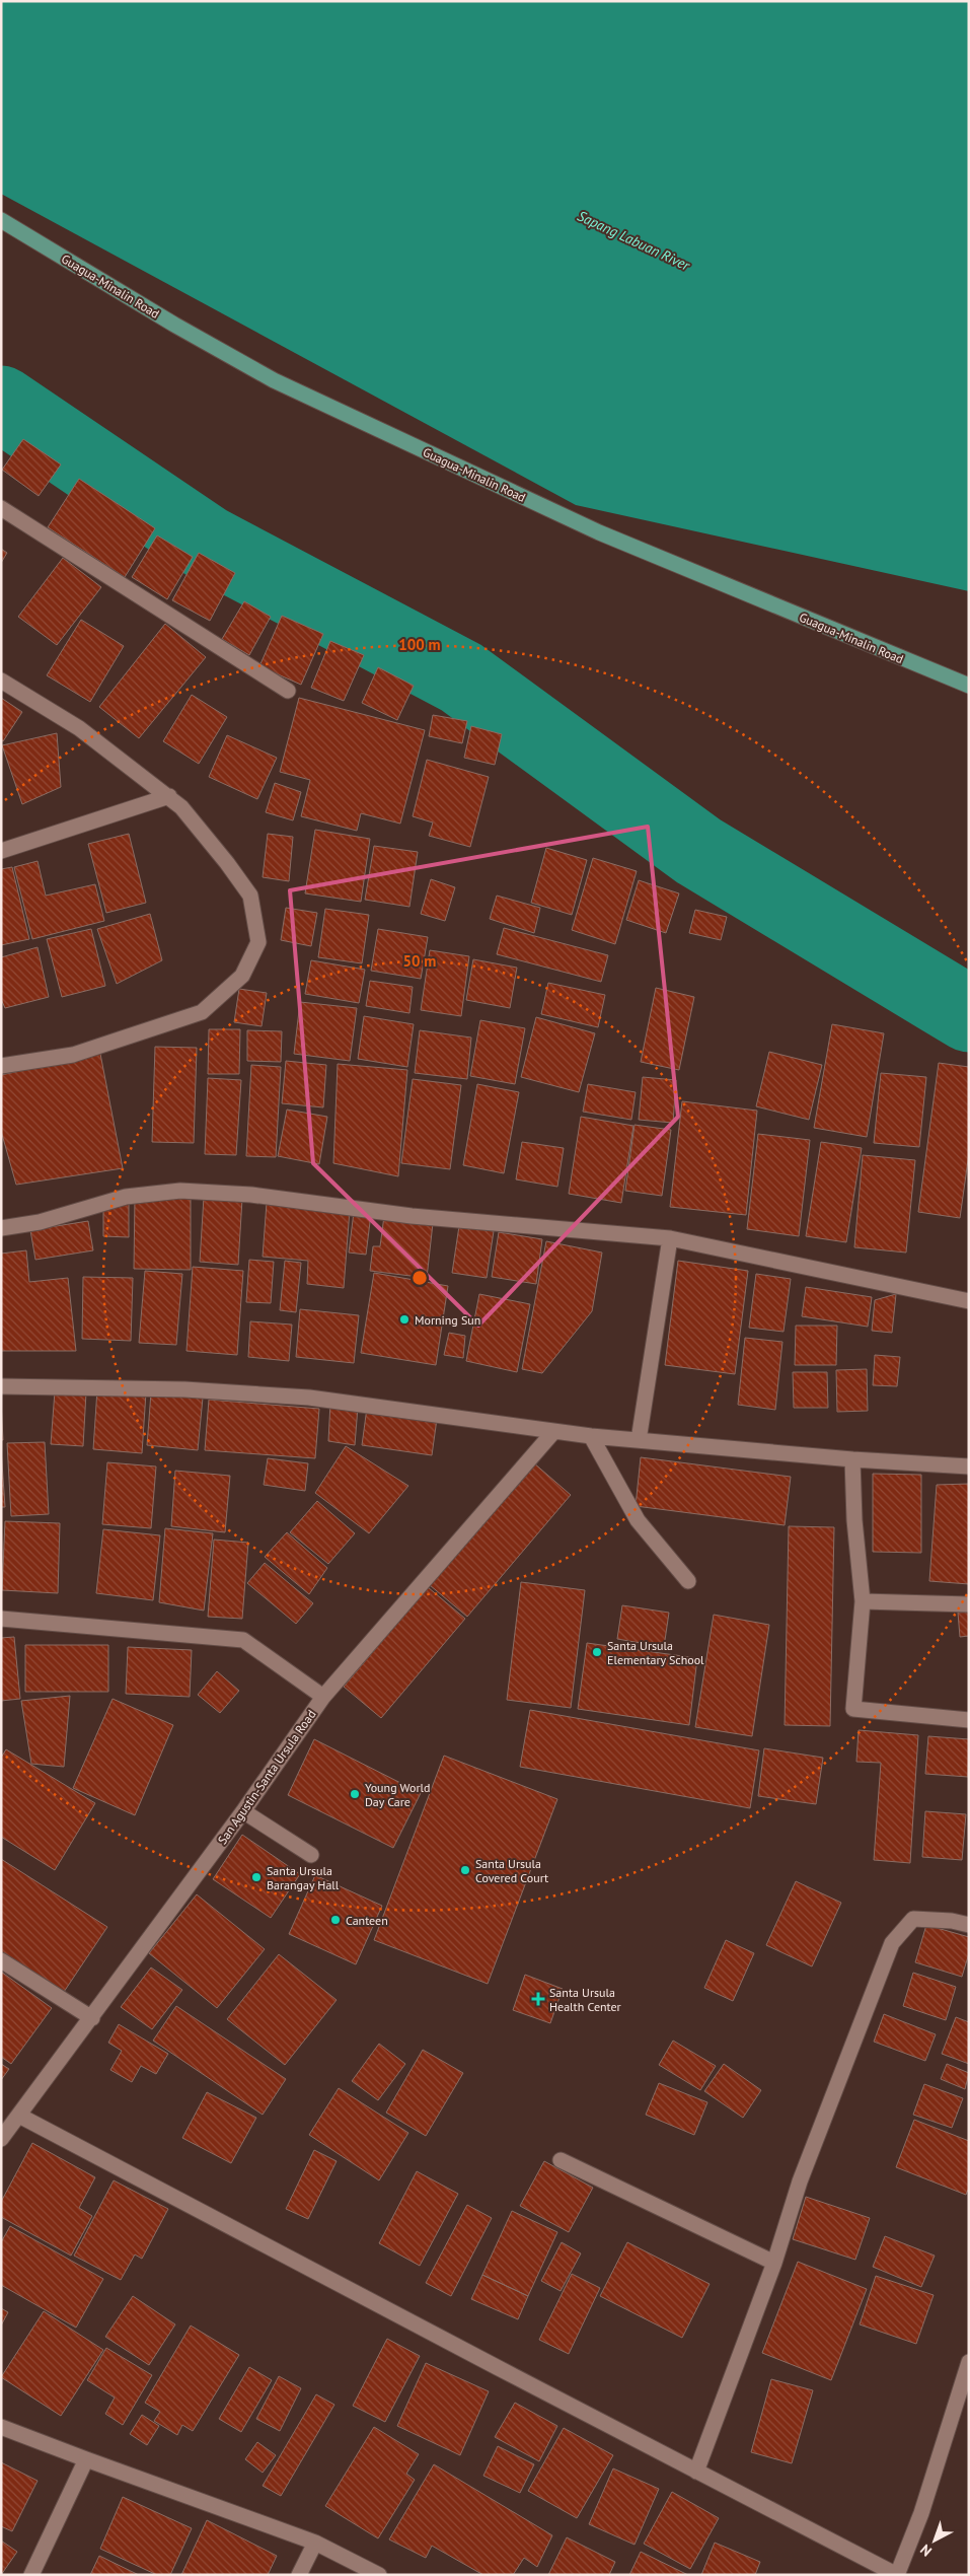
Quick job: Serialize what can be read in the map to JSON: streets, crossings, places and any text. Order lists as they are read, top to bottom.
{
  "streets": {
    "main road": ["Guagua-Minalin Road"],
    "street": ["San Agustin-Santa Ursula Road"]
  },
  "water": ["Sapang Labuan River"],
  "places": {
    "other": [
      "Morning Sun",
      "Santa Ursula Elementary School",
      "Young World Day Care",
      "Santa Ursula Covered Court",
      "Santa Ursula Barangay Hall",
      "Canteen"
    ],
    "health": ["Santa Ursula Health Center"]
  },
  "north": "bottom left",
  "rings": ["100 m", "50 m"]
}
